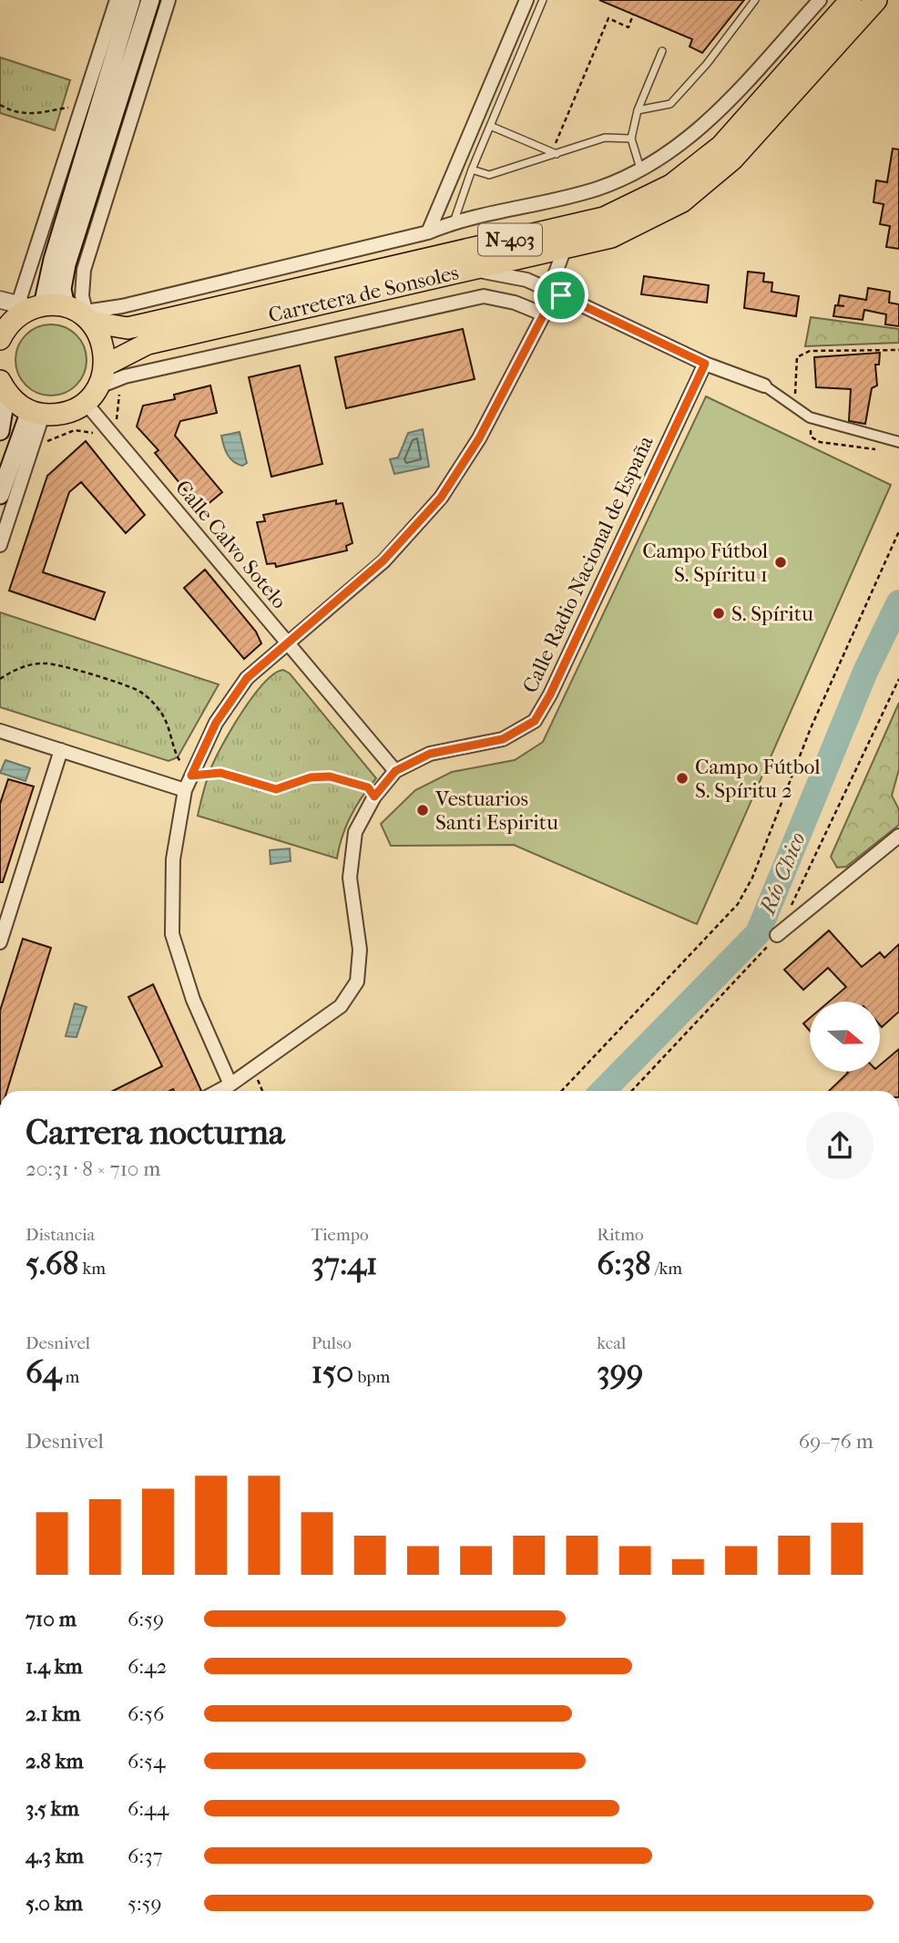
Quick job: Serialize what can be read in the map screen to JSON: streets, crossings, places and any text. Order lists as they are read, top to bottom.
{
  "streets": {
    "highway": ["N-403", "Carretera de Sonsoles"],
    "street": ["Calle Calvo Sotelo", "Calle Radio Nacional de España"]
  },
  "crossings": [
    ["N-403", "Carretera de Sonsoles"],
    ["Calle Calvo Sotelo", "Calle Radio Nacional de España"]
  ],
  "water": ["Río Chico"],
  "places": [
    "Campo Fútbol S. Spíritu 1",
    "S. Spíritu",
    "Campo Fútbol S. Spíritu 2",
    "Vestuarios Santi Espiritu"
  ],
  "north": "right",
  "page": {
    "heading": ["Carrera nocturna", "20:31 · 8 × 710 m"],
    "stats": [
      ["Distancia", "5.68 km"],
      ["Tiempo", "37:41"],
      ["Ritmo", "6:38 /km"],
      ["Desnivel", "64 m"],
      ["Pulso", "150 bpm"],
      ["kcal", "399"]
    ],
    "chart": ["Desnivel", "69–76 m"],
    "list": [
      {
        "name": "710 m",
        "note": "6:59"
      },
      {
        "name": "1.4 km",
        "note": "6:42"
      },
      {
        "name": "2.1 km",
        "note": "6:56"
      },
      {
        "name": "2.8 km",
        "note": "6:54"
      },
      {
        "name": "3.5 km",
        "note": "6:44"
      },
      {
        "name": "4.3 km",
        "note": "6:37"
      },
      {
        "name": "5.0 km",
        "note": "5:59"
      }
    ]
  }
}
